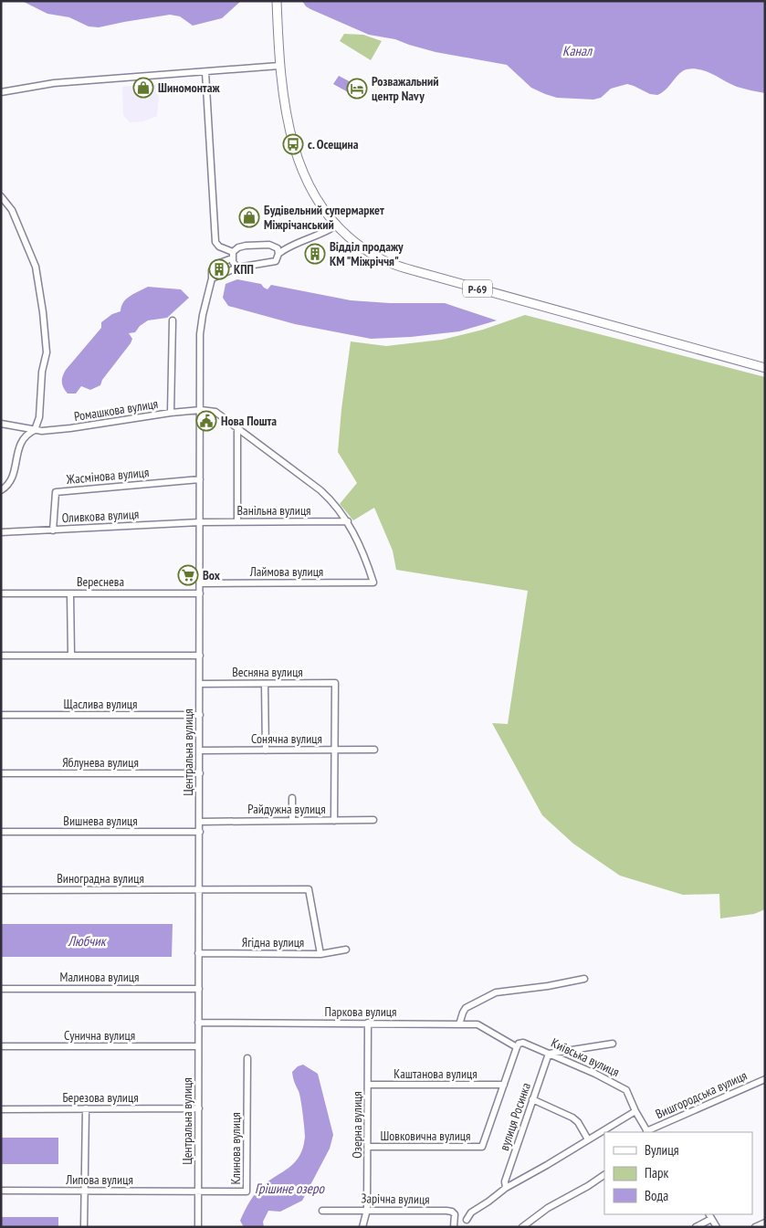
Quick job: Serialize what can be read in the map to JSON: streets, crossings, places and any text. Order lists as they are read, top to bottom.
{
  "streets": {
    "main road": ["Р-69"],
    "street": [
      "Ромашкова вулиця",
      "Жасмінова вулиця",
      "Ванільна вулиця",
      "Оливкова вулиця",
      "Лаймова вулиця",
      "Вереснева",
      "Весняна вулиця",
      "Щаслива вулиця",
      "Сонячна вулиця",
      "Центральна вулиця",
      "Яблунева вулиця",
      "Райдужна вулиця",
      "Вишнева вулиця",
      "Виноградна вулиця",
      "Ягідна вулиця",
      "Малинова вулиця",
      "Паркова вулиця",
      "Сунична вулиця",
      "Київська вулиця",
      "Каштанова вулиця",
      "Вишгородська вулиця",
      "Березова вулиця",
      "вулиця Росинка",
      "Озерна вулиця",
      "Шовковична вулиця",
      "Клинова вулиця",
      "Липова вулиця",
      "Зарічна вулиця"
    ]
  },
  "crossings": [
    ["Ромашкова вулиця", "Центральна вулиця"],
    ["Жасмінова вулиця", "Оливкова вулиця"],
    ["Жасмінова вулиця", "Центральна вулиця"],
    ["Ванільна вулиця", "Оливкова вулиця"],
    ["Ванільна вулиця", "Лаймова вулиця"],
    ["Ванільна вулиця", "Центральна вулиця"],
    ["Оливкова вулиця", "Центральна вулиця"],
    ["Лаймова вулиця", "Центральна вулиця"],
    ["Вереснева", "Центральна вулиця"],
    ["Весняна вулиця", "Сонячна вулиця"],
    ["Весняна вулиця", "Центральна вулиця"],
    ["Щаслива вулиця", "Центральна вулиця"],
    ["Сонячна вулиця", "Центральна вулиця"],
    ["Центральна вулиця", "Яблунева вулиця"],
    ["Центральна вулиця", "Райдужна вулиця"],
    ["Центральна вулиця", "Вишнева вулиця"],
    ["Центральна вулиця", "Виноградна вулиця"],
    ["Центральна вулиця", "Ягідна вулиця"],
    ["Центральна вулиця", "Малинова вулиця"],
    ["Центральна вулиця", "Паркова вулиця"],
    ["Центральна вулиця", "Сунична вулиця"],
    ["Центральна вулиця", "Березова вулиця"],
    ["Центральна вулиця", "Клинова вулиця"],
    ["Центральна вулиця", "Липова вулиця"],
    ["Виноградна вулиця", "Ягідна вулиця"],
    ["Паркова вулиця", "Київська вулиця"],
    ["Паркова вулиця", "Озерна вулиця"],
    ["Київська вулиця", "Вишгородська вулиця"],
    ["Київська вулиця", "вулиця Росинка"],
    ["Каштанова вулиця", "Озерна вулиця"],
    ["Каштанова вулиця", "Шовковична вулиця"],
    ["Озерна вулиця", "Шовковична вулиця"],
    ["Озерна вулиця", "Зарічна вулиця"],
    ["Клинова вулиця", "Липова вулиця"]
  ],
  "water": ["Канал", "Любчик", "Грішине озеро"],
  "places": {
    "shop": ["Шиномонтаж", "Будівельний супермаркет Міжрічанський"],
    "hotel": ["Розважальний центр Navy"],
    "bus stop": ["с. Осещина"],
    "building": ["Відділ продажу КМ \"Міжріччя\"", "КПП"],
    "public building": ["Нова Пошта"],
    "supermarket": ["Box"]
  },
  "legend": ["Вулиця", "Парк", "Вода"]
}
